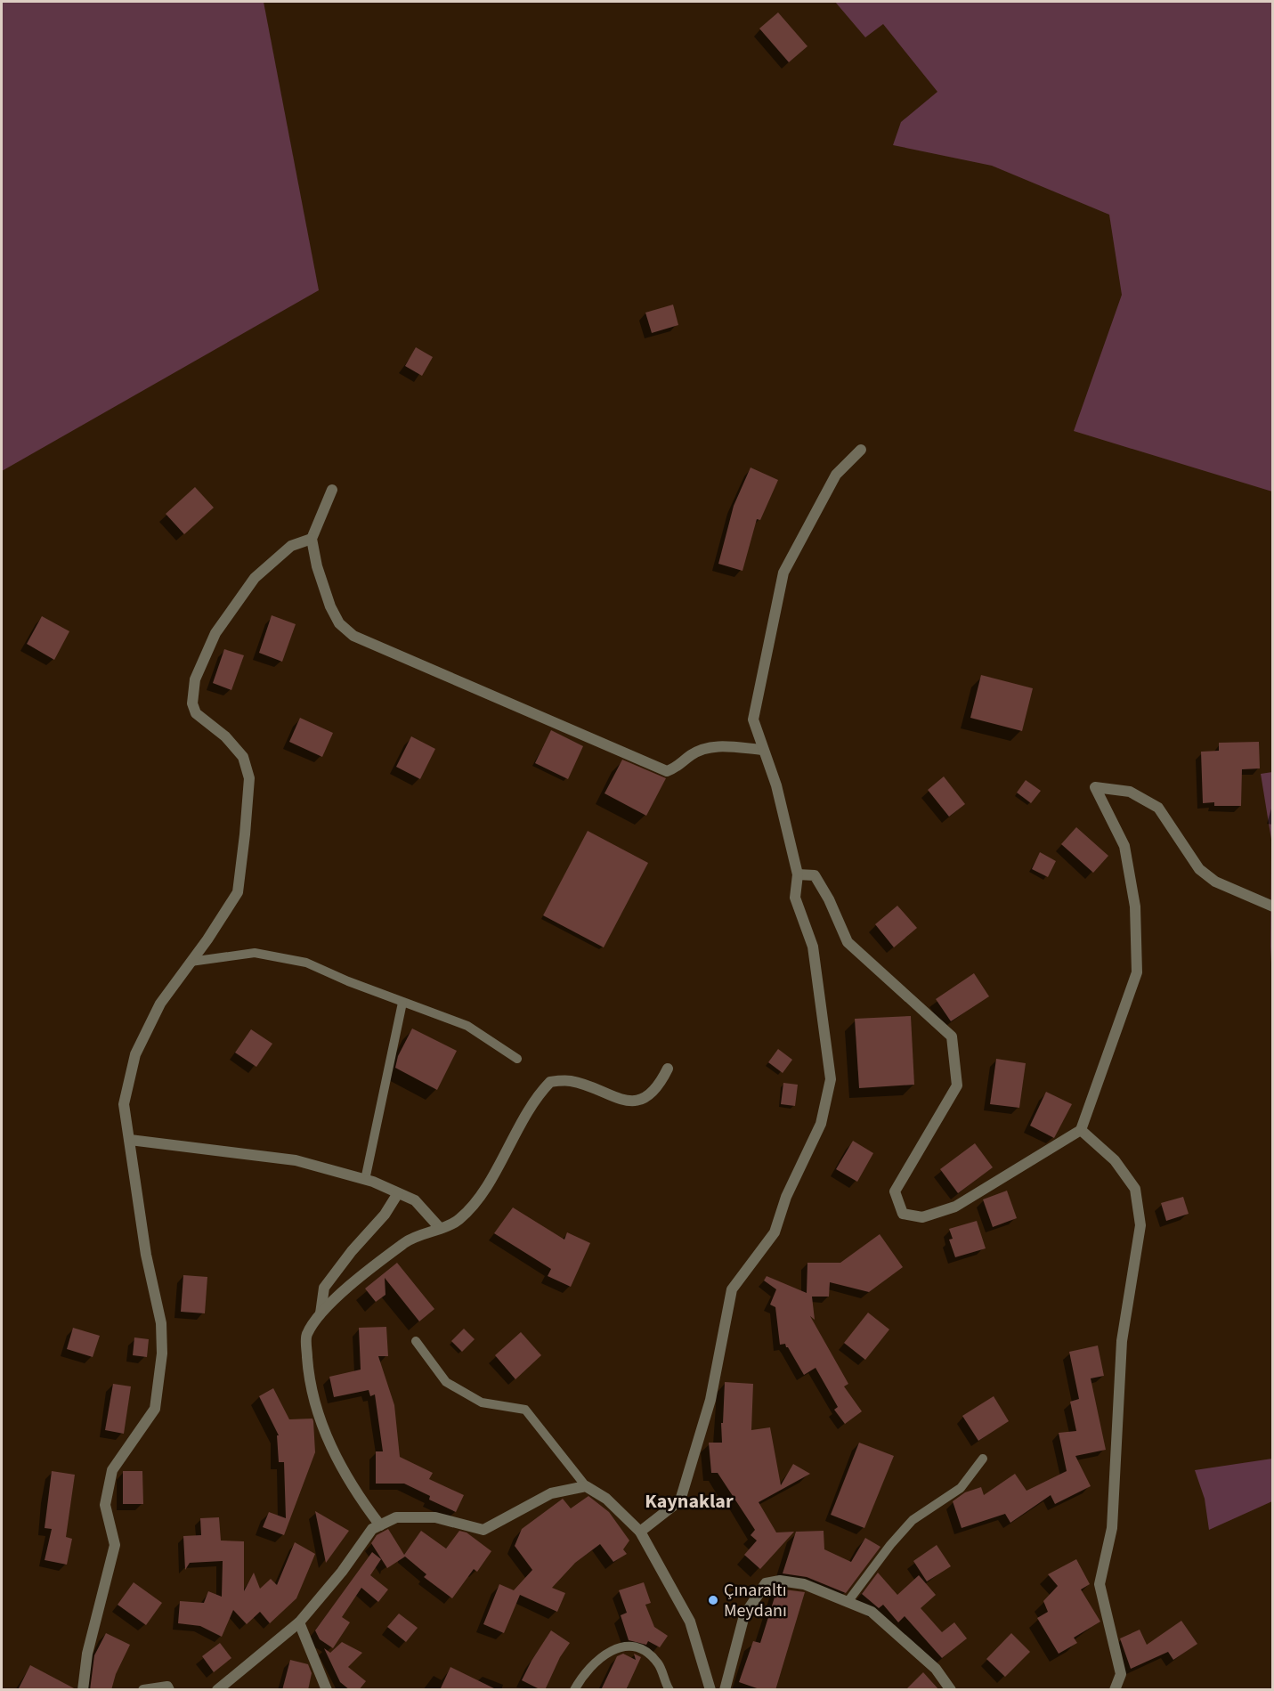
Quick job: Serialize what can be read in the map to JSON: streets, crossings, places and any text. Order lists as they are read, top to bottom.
{
  "districts": ["Kaynaklar"],
  "places": ["Çınaraltı Meydanı"]
}
